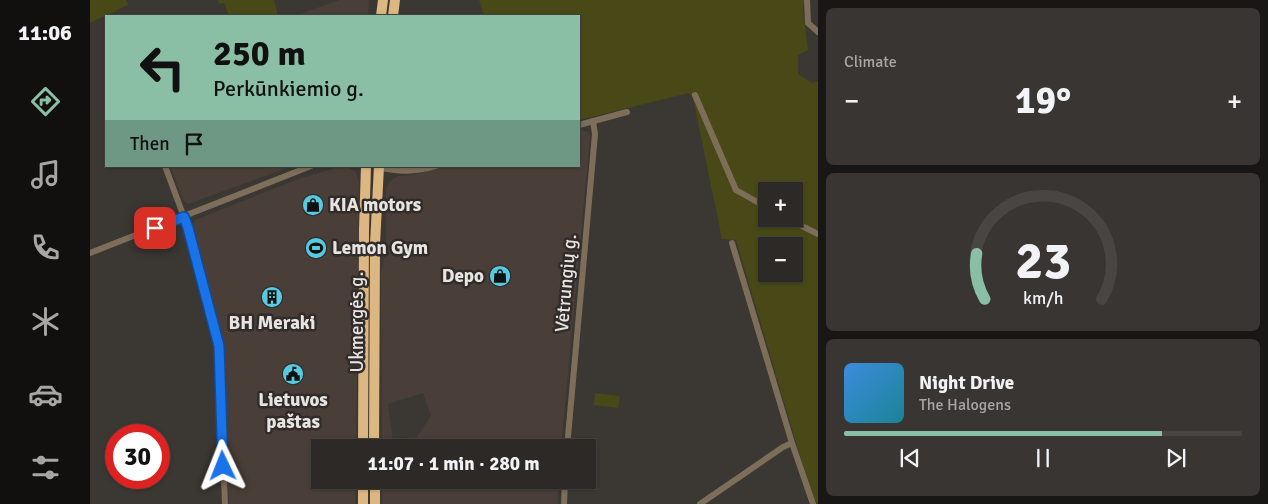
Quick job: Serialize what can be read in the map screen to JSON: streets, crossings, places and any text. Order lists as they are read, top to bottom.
{
  "streets": {
    "highway": ["Ukmergės g."],
    "street": ["Vėtrungių g."]
  },
  "places": {
    "shop": ["KIA motors", "Depo"],
    "sports": ["Lemon Gym"],
    "building": ["BH Meraki"],
    "public building": ["Lietuvos paštas"]
  },
  "page": {
    "tabs": "11:06",
    "tile": "Climate",
    "turn": ["250 m", "Perkūnkiemio g."],
    "heat": ["−", "19°", "+"],
    "then": "Then",
    "map_buttons": ["+", "−"],
    "song": ["Night Drive", "The Halogens"],
    "limit": "30",
    "trip": "11:07 · 1 min · 280 m",
    "gauge": ["23", "km/h"]
  }
}
